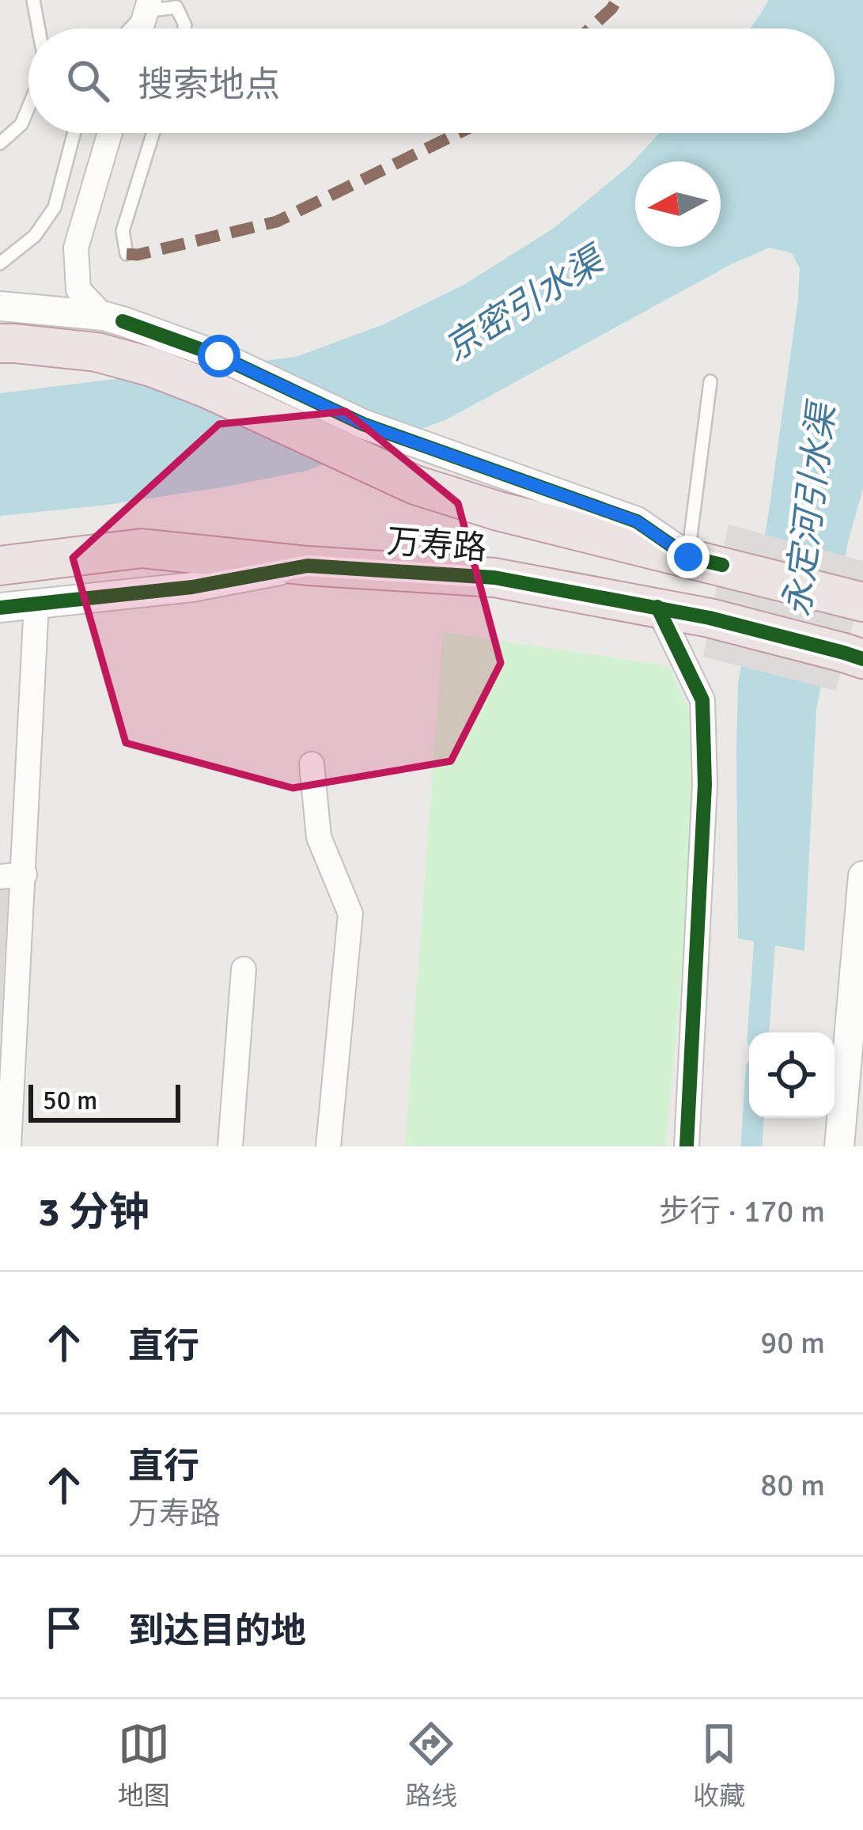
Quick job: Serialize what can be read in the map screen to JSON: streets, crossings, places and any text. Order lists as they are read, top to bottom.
{
  "streets": {
    "highway": ["万寿路"]
  },
  "water": ["京密引水渠", "永定河引水渠"],
  "scale_bar": "50 m",
  "north": "left",
  "page": {
    "search": "搜索地点",
    "scale": "50 m",
    "heading": ["3 分钟", "步行 · 170 m"],
    "list": [
      ["直行", "90 m"],
      ["直行", "万寿路", "80 m"],
      "到达目的地"
    ],
    "nav": ["地图", "路线", "收藏"]
  }
}
